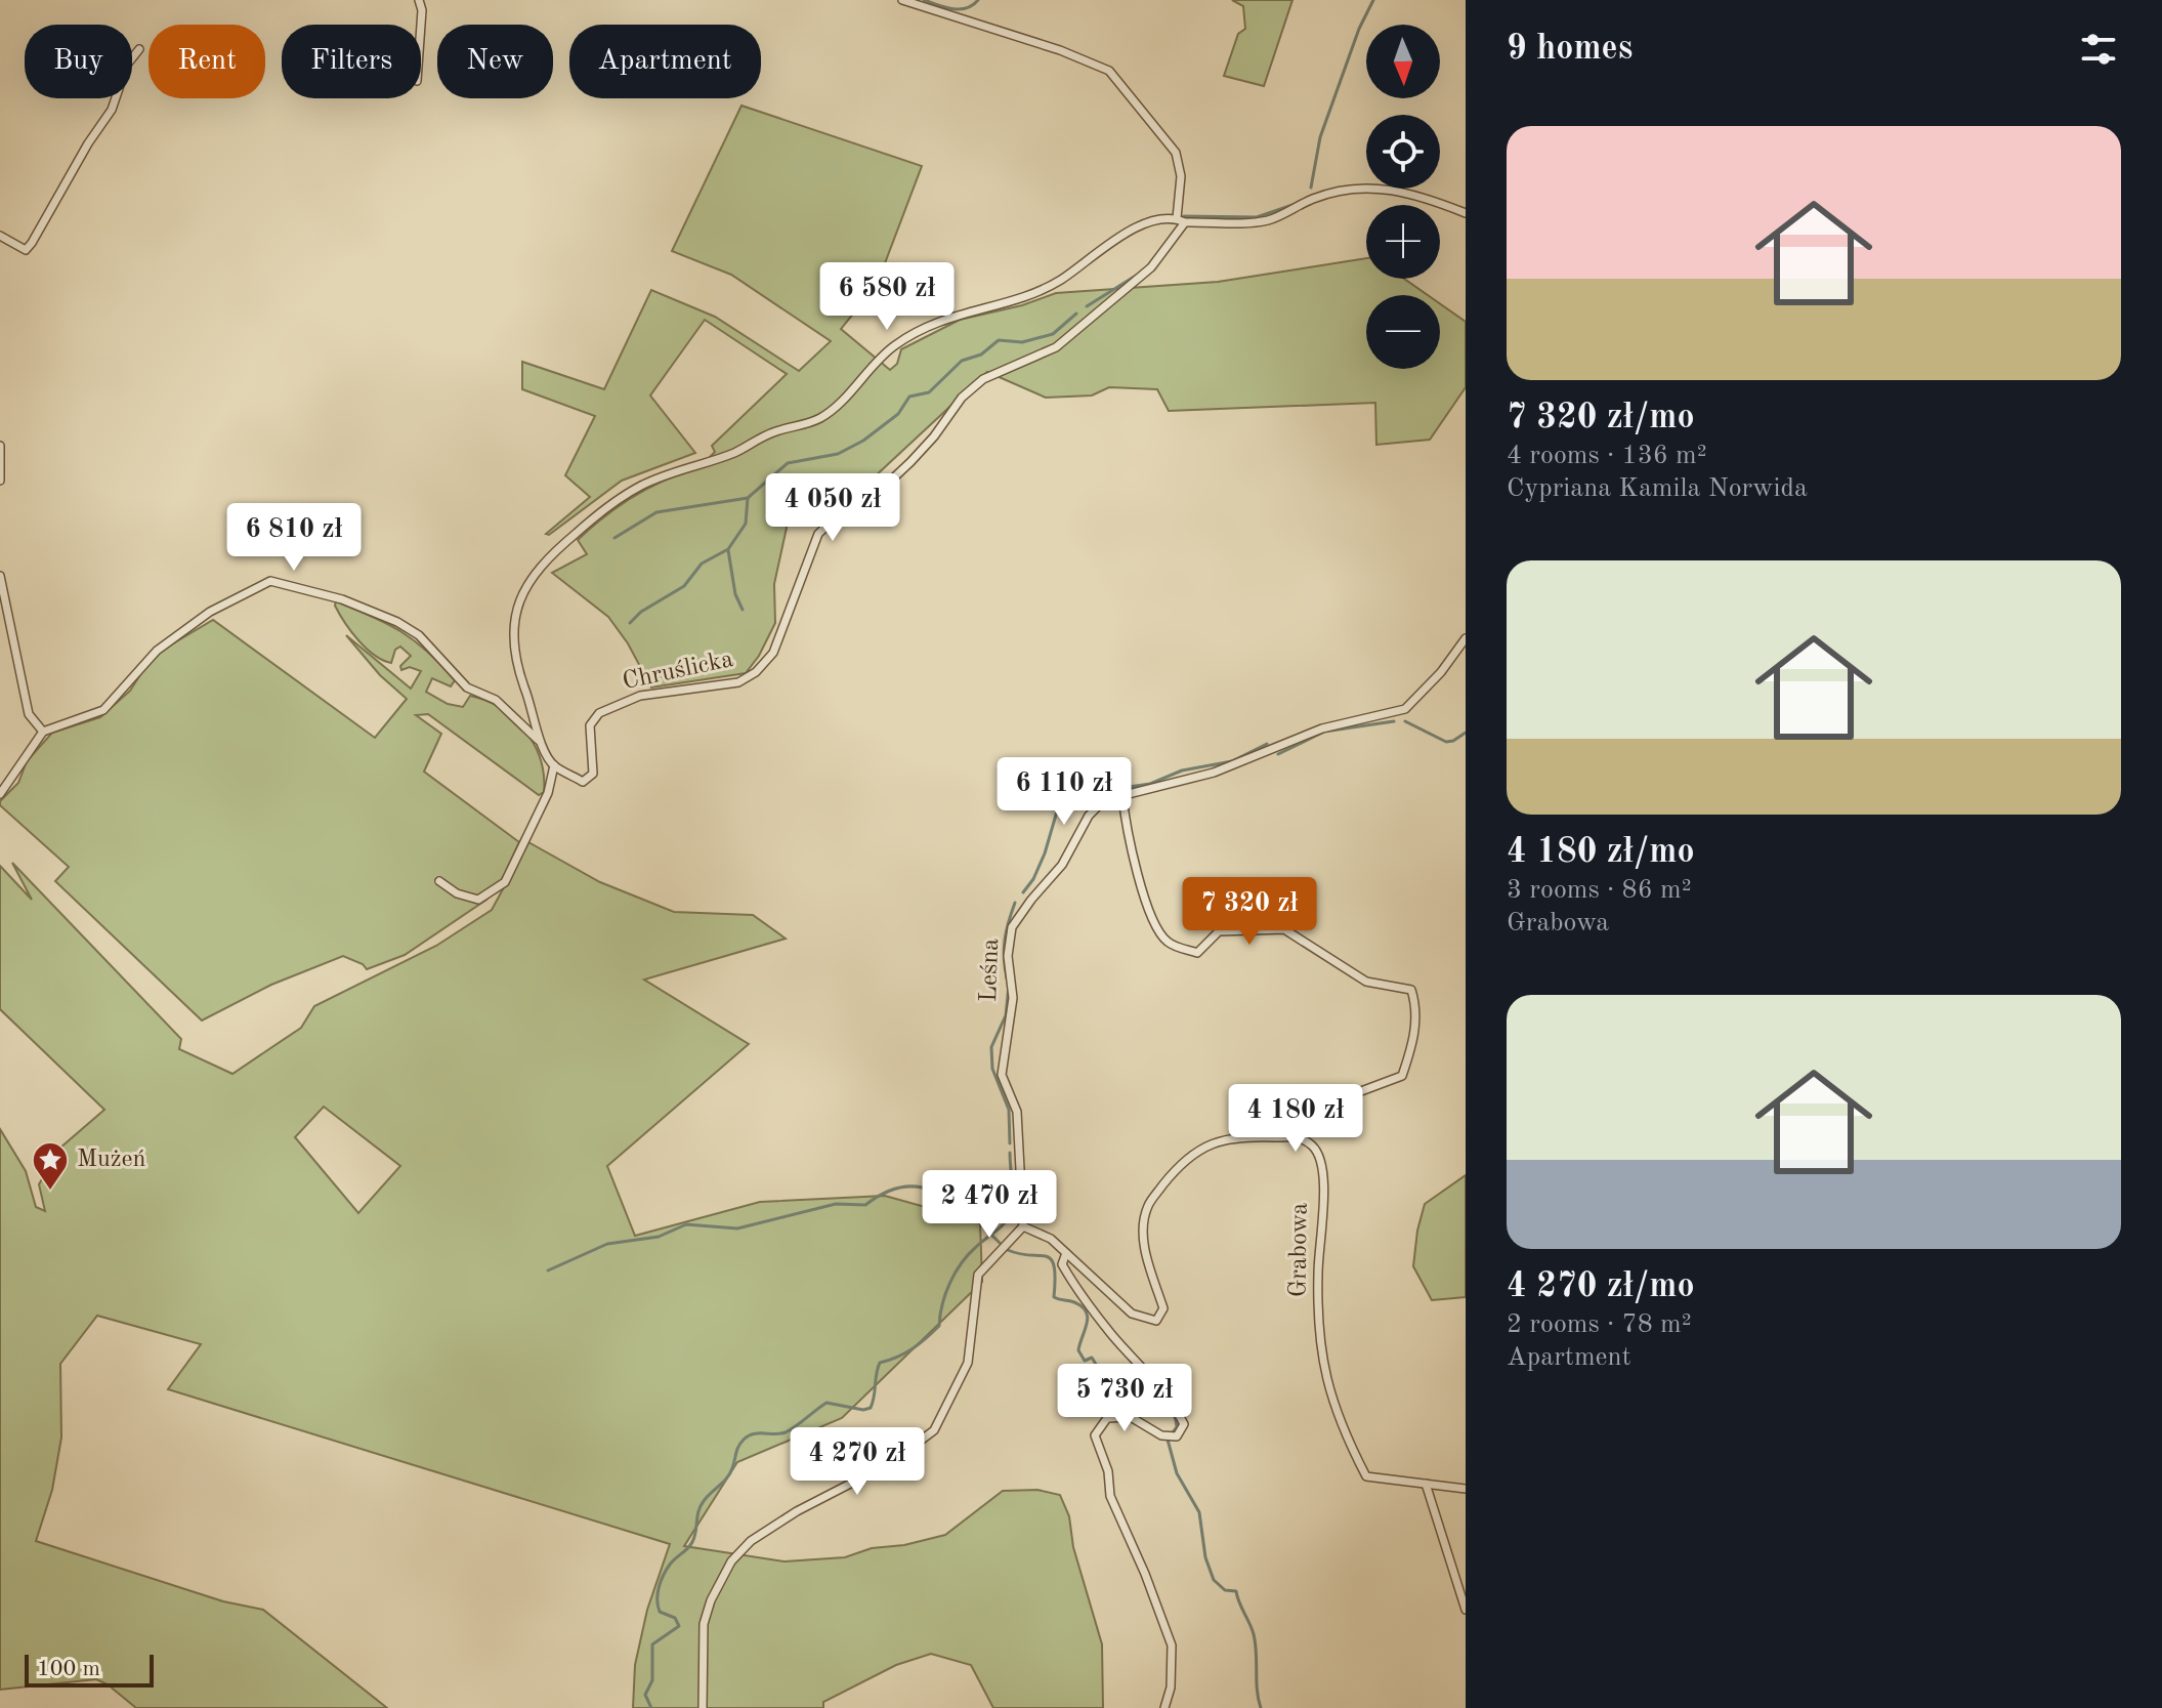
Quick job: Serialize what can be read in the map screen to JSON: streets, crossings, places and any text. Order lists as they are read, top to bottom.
{
  "streets": {
    "street": ["Chruślicka", "Leśna", "Grabowa"]
  },
  "crossings": [
    ["Leśna", "Grabowa"]
  ],
  "places": {
    "place": ["Mużeń"]
  },
  "scale_bar": "100 m",
  "north": "bottom",
  "page": {
    "heading": "9 homes",
    "map_buttons": ["+", "−"],
    "chip": [
      "Buy",
      "Rent",
      "Filters",
      "New",
      "Apartment"
    ],
    "list": [
      {
        "name": "7 320 zł/mo",
        "note": "4 rooms · 136 m² · Cypriana Kamila Norwida"
      },
      {
        "name": "4 180 zł/mo",
        "note": "3 rooms · 86 m² · Grabowa"
      },
      {
        "name": "4 270 zł/mo",
        "note": "2 rooms · 78 m² · Apartment"
      }
    ],
    "price": [
      "6 580 zł",
      "4 050 zł",
      "6 810 zł",
      "6 110 zł",
      "7 320 zł",
      "4 180 zł",
      "2 470 zł",
      "5 730 zł",
      "4 270 zł"
    ],
    "scale": "100 m"
  }
}
